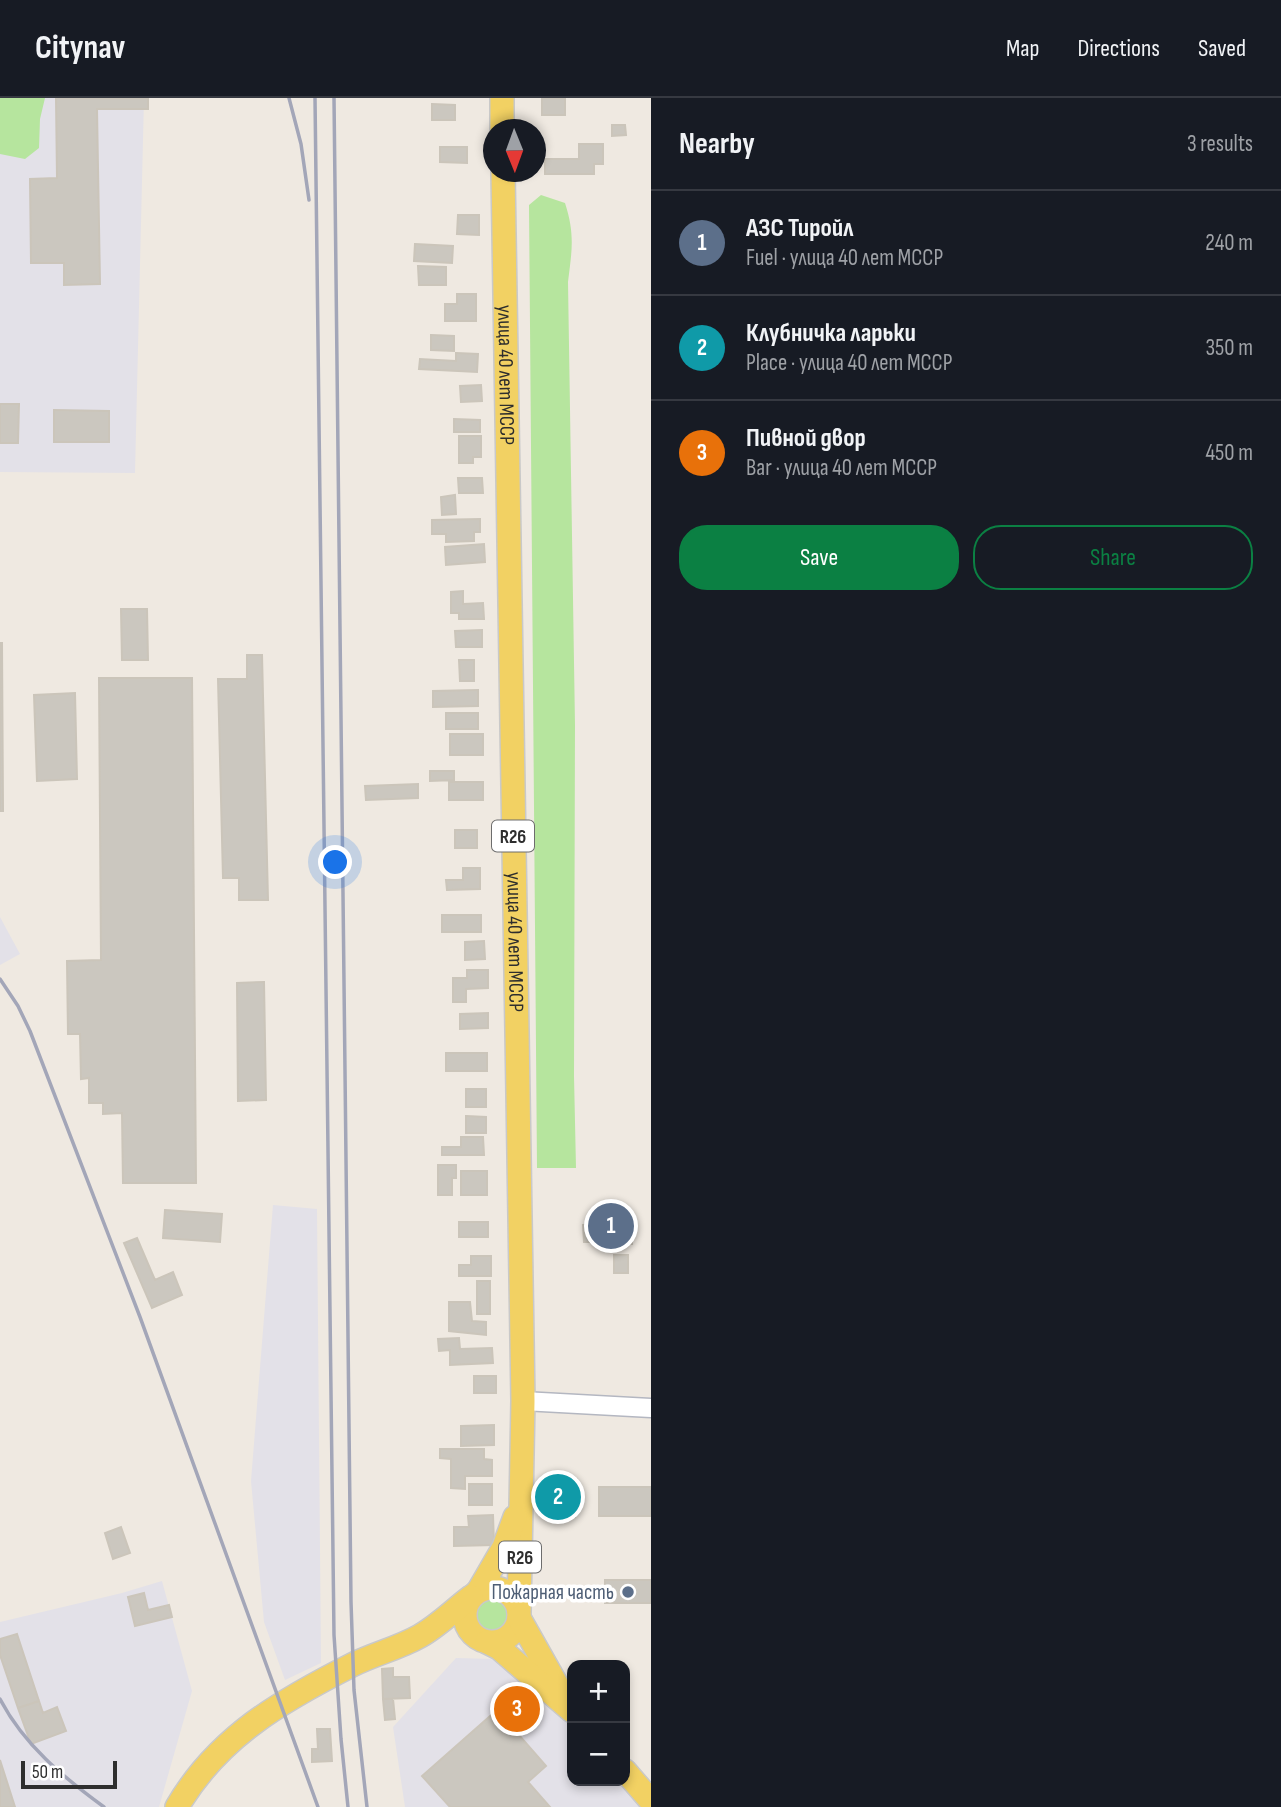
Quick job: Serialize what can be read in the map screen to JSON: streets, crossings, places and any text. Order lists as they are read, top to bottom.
{
  "streets": {
    "main road": ["улица 40 лет МССР", "R26"]
  },
  "places": ["Пожарная часть"],
  "scale_bar": "50 m",
  "north": "bottom",
  "page": {
    "header": "Citynav",
    "nav": ["Map", "Directions", "Saved"],
    "heading": ["Nearby", "3 results"],
    "list": [
      {
        "mark": "1",
        "name": "АЗС Тиройл",
        "note": "Fuel · улица 40 лет МССР",
        "value": "240 m"
      },
      {
        "mark": "2",
        "name": "Клубничка ларьки",
        "note": "Place · улица 40 лет МССР",
        "value": "350 m"
      },
      {
        "mark": "3",
        "name": "Пивной двор",
        "note": "Bar · улица 40 лет МССР",
        "value": "450 m"
      }
    ],
    "buttons": ["Save", "Share"],
    "pins": ["1", "2", "3"],
    "map_buttons": ["+", "−"],
    "scale": "50 m"
  }
}
